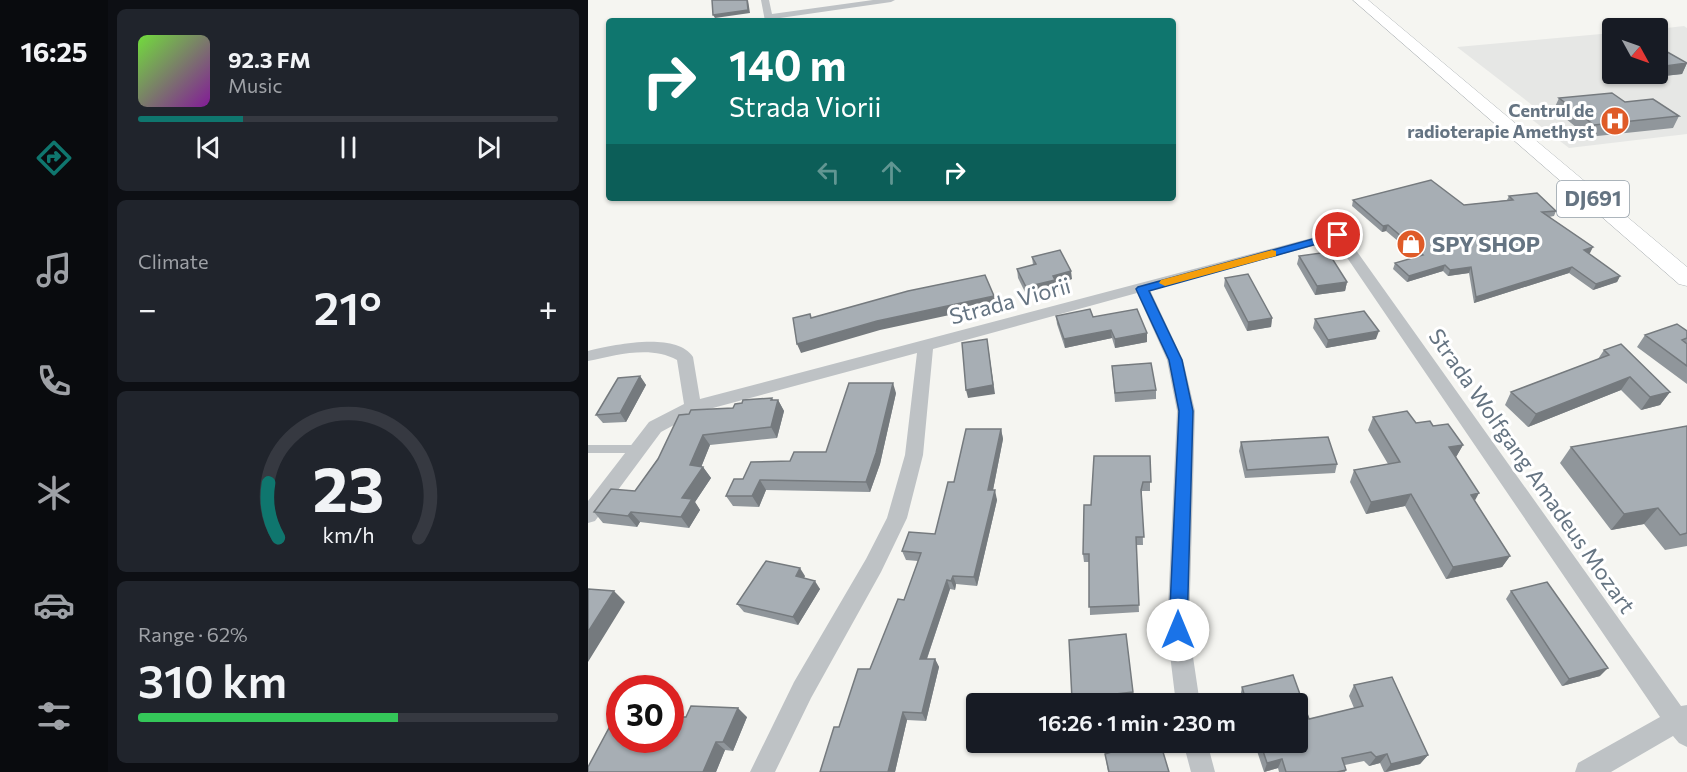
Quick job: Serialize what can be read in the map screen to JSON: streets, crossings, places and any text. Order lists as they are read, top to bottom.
{
  "streets": {
    "main road": ["DJ691"],
    "street": ["Strada Viorii", "Strada Wolfgang Amadeus Mozart"]
  },
  "crossings": [
    ["Strada Viorii", "Strada Wolfgang Amadeus Mozart"]
  ],
  "places": {
    "hospital": ["Centrul de radioterapie Amethyst"],
    "shop": ["SPY SHOP"]
  },
  "north": "bottom right",
  "page": {
    "tabs": "16:25",
    "turn": ["140 m", "Strada Viorii"],
    "song": ["92.3 FM", "Music"],
    "tile": [
      "Climate",
      ["Range · 62%", "310 km"]
    ],
    "heat": ["−", "21°", "+"],
    "limit": "30",
    "trip": "16:26 · 1 min · 230 m",
    "gauge": ["23", "km/h"]
  }
}
